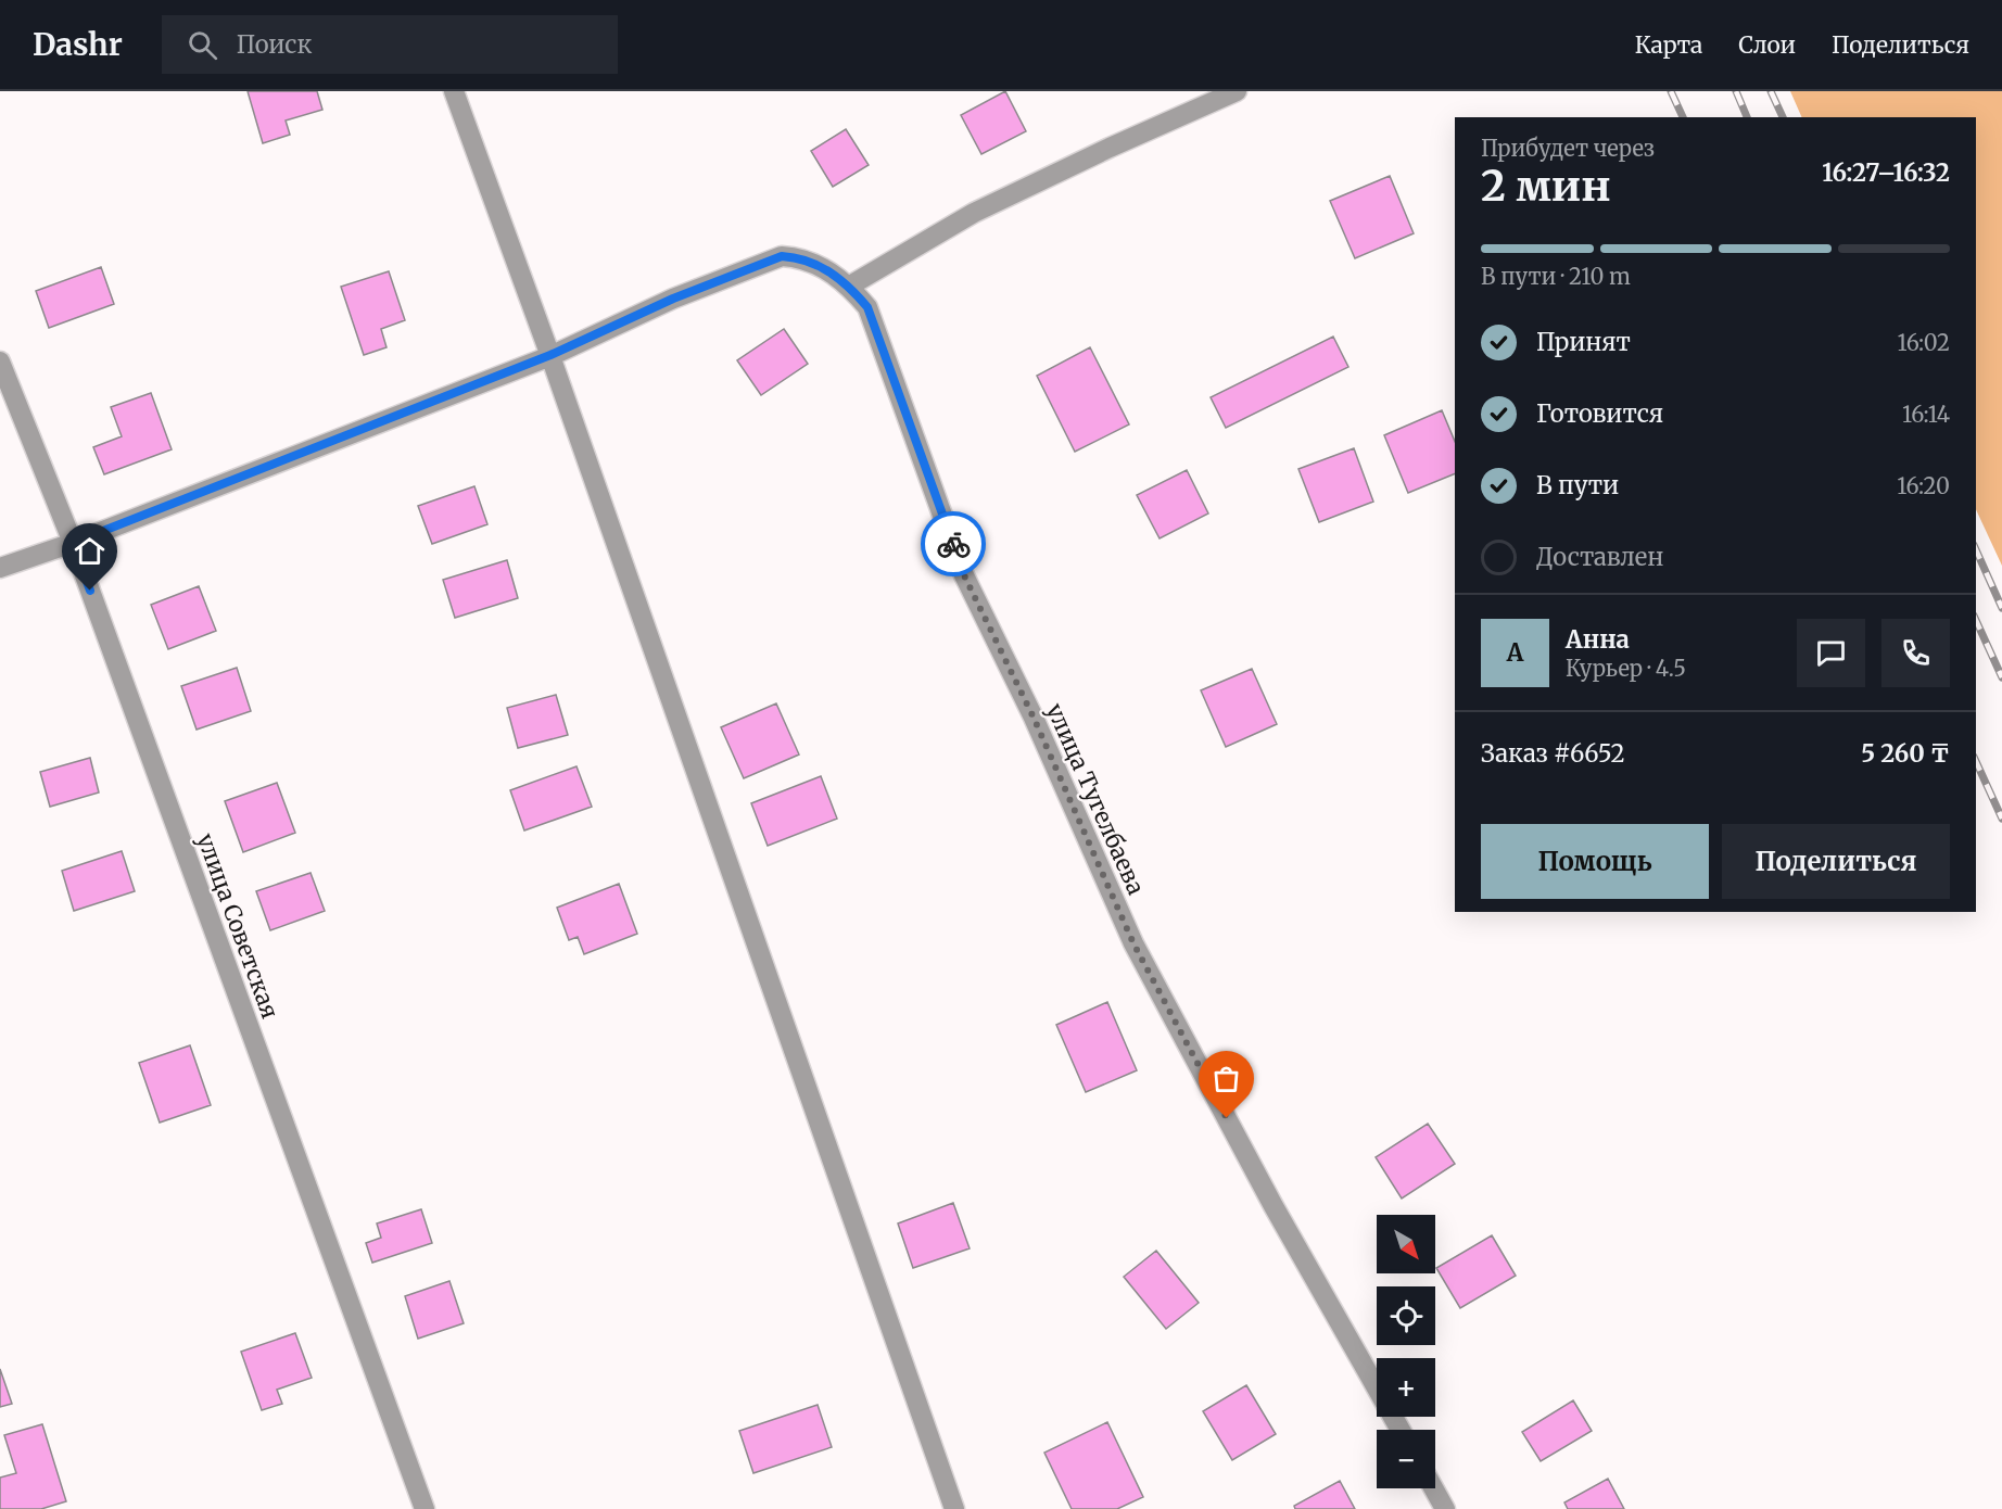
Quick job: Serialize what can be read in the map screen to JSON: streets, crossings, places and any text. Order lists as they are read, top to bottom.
{
  "streets": {
    "street": ["улица Тугелбаева", "улица Советская"]
  },
  "north": "bottom right",
  "page": {
    "header": "Dashr",
    "search": "Поиск",
    "nav": ["Карта", "Слои", "Поделиться"],
    "heading": ["2 мин", "Прибудет через", "16:27–16:32"],
    "panel": [
      "Анна",
      "Курьер · 4.5",
      "Заказ #6652",
      "5 260 ₸"
    ],
    "bar": "В пути · 210 m",
    "list": [
      ["Принят", "16:02"],
      ["Готовится", "16:14"],
      ["В пути", "16:20"],
      "Доставлен"
    ],
    "round": "А",
    "buttons": ["Помощь", "Поделиться"],
    "map_buttons": ["+", "−"]
  }
}
